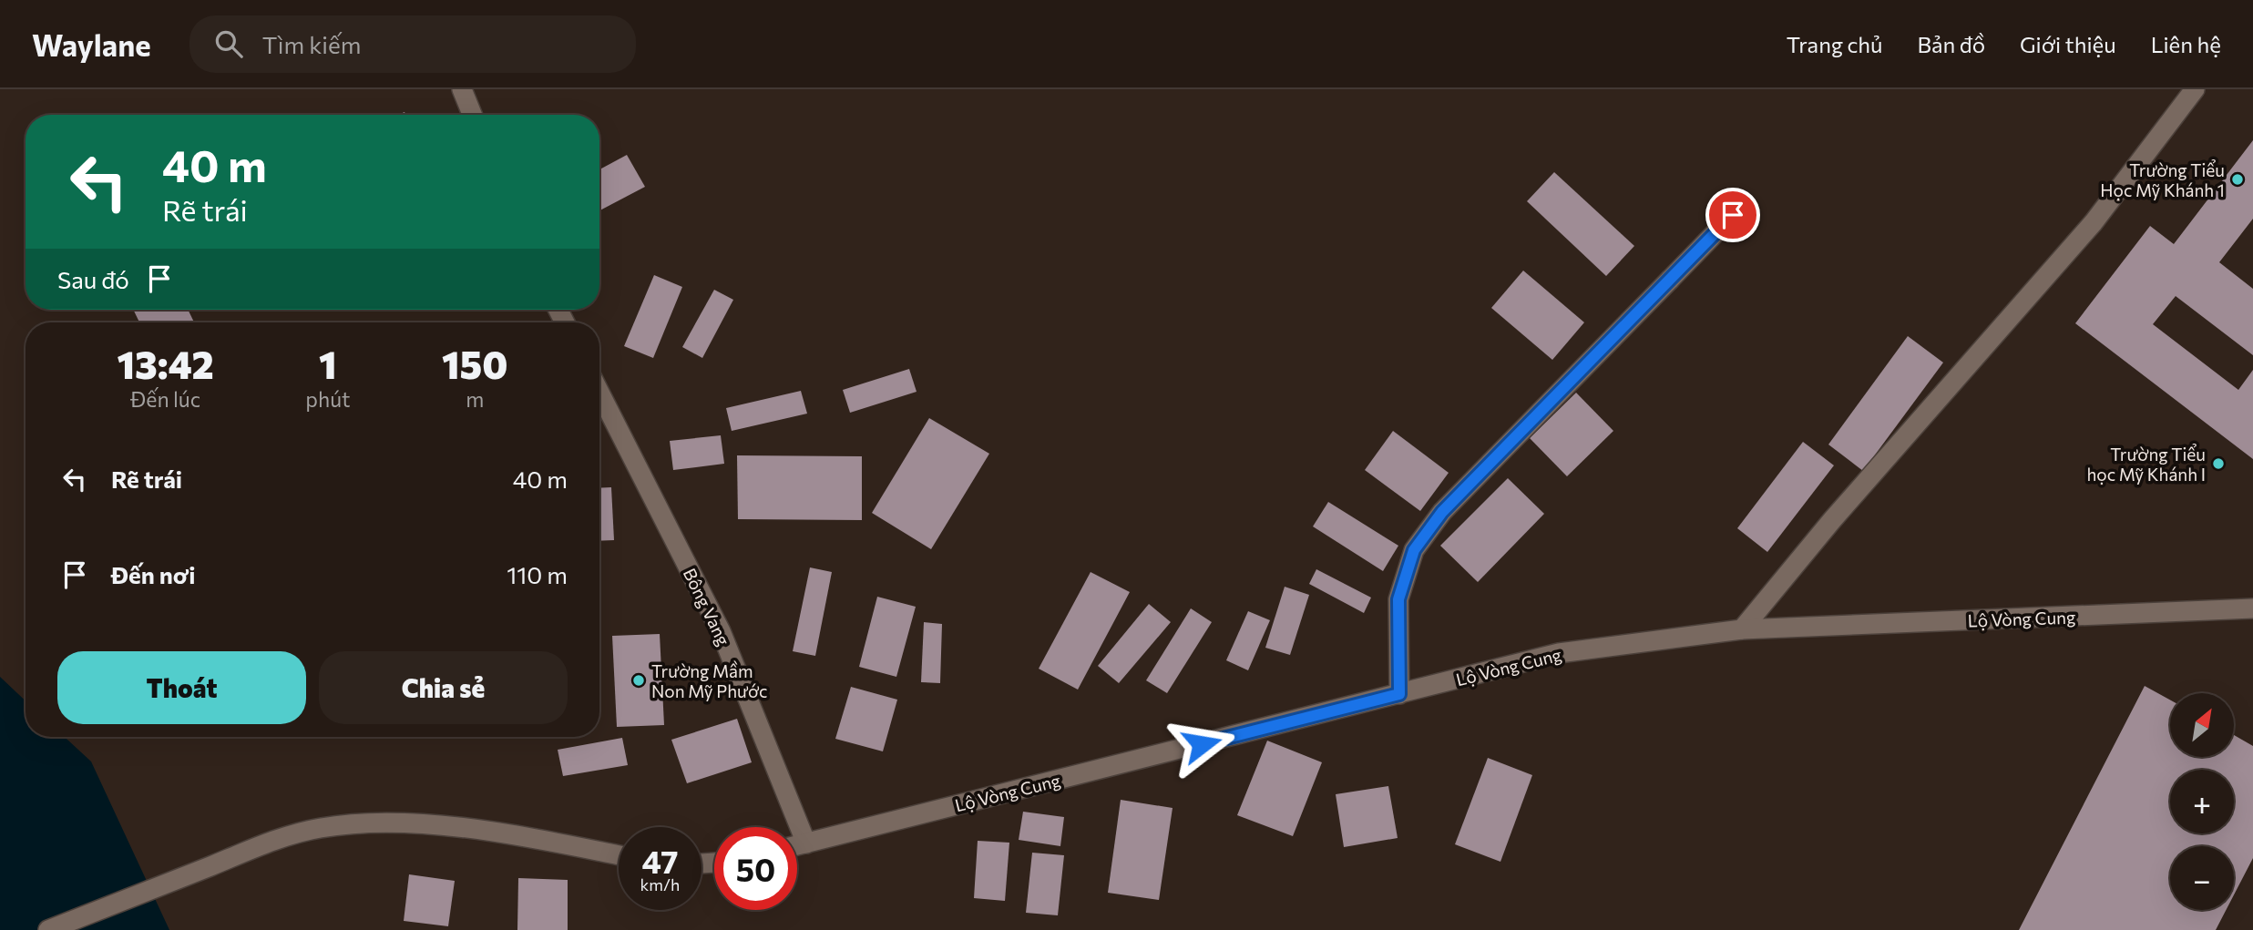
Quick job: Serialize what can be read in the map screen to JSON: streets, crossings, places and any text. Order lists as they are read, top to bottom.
{
  "streets": {
    "main road": ["Bông Vang", "Lộ Vòng Cung"]
  },
  "crossings": [
    ["Bông Vang", "Lộ Vòng Cung"]
  ],
  "places": ["Trường Tiểu Học Mỹ Khánh 1", "Trường Tiểu học Mỹ Khánh I", "Trường Mầm Non Mỹ Phước"],
  "north": "top right",
  "page": {
    "header": "Waylane",
    "search": "Tìm kiếm",
    "nav": [
      "Trang chủ",
      "Bản đồ",
      "Giới thiệu",
      "Liên hệ"
    ],
    "turn": ["40 m", "Rẽ trái"],
    "then": "Sau đó",
    "eta": [
      "13:42",
      "Đến lúc",
      "1",
      "phút",
      "150",
      "m"
    ],
    "list": [
      {
        "name": "Rẽ trái",
        "value": "40 m"
      },
      {
        "name": "Đến nơi",
        "value": "110 m"
      }
    ],
    "buttons": ["Thoát", "Chia sẻ"],
    "map_buttons": ["+", "−"],
    "speed": "47 km/h",
    "limit": "50"
  }
}
